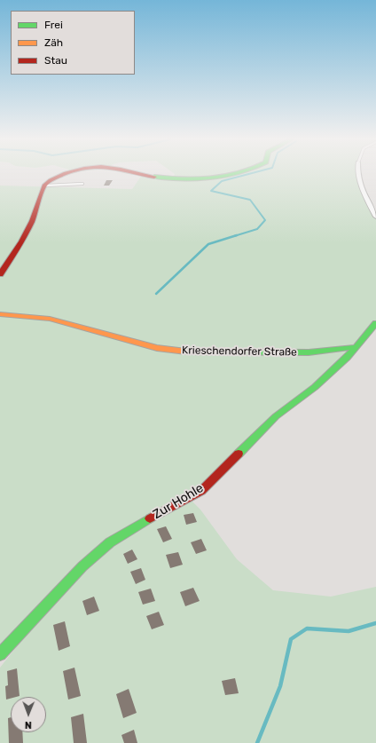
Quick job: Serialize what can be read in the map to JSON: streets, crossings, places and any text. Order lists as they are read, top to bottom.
{
  "streets": {
    "street": ["Krieschendorfer Straße", "Zur Hohle"]
  },
  "crossings": [
    ["Krieschendorfer Straße", "Zur Hohle"]
  ],
  "legend": ["Frei", "Zäh", "Stau"],
  "north": "bottom"
}
